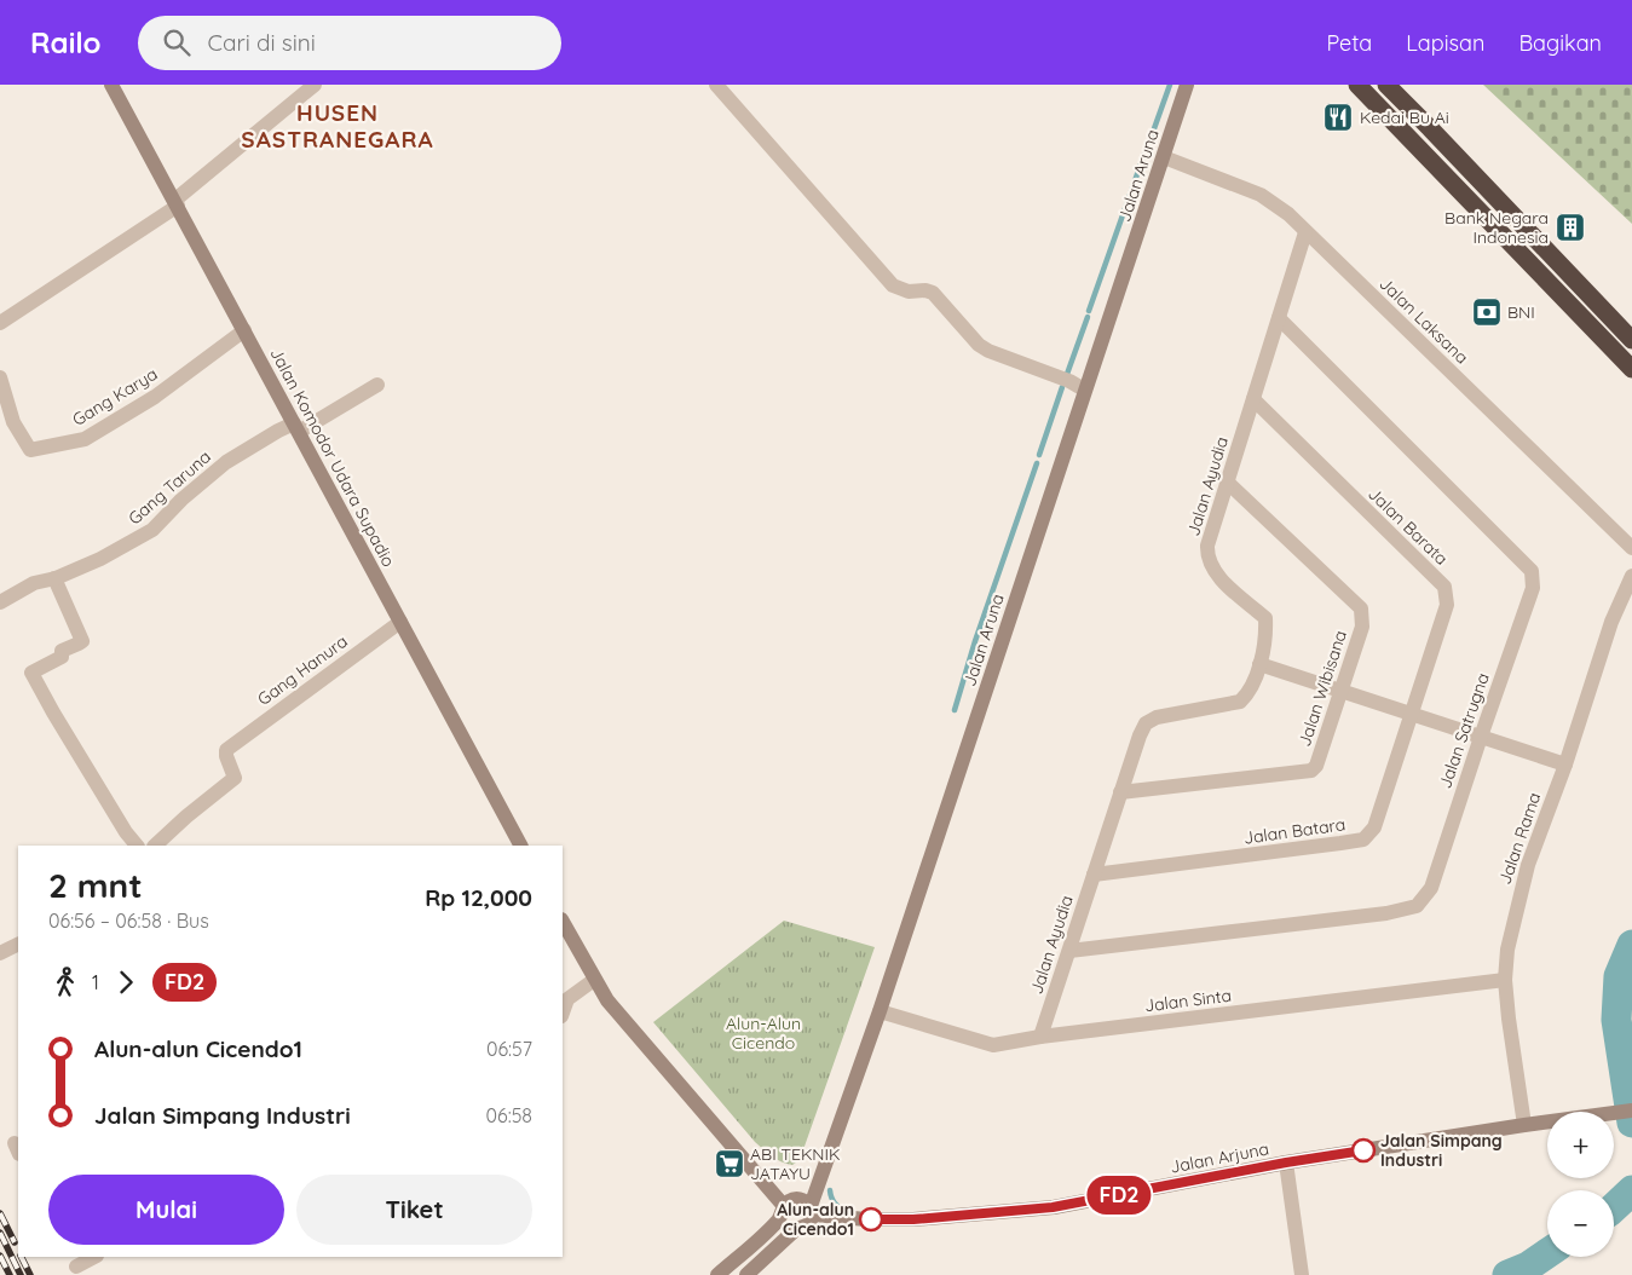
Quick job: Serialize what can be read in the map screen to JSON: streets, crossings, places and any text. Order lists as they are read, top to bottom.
{
  "streets": {
    "street": [
      "Jalan Aruna",
      "Jalan Laksana",
      "Gang Karya",
      "Jalan Komodor Udara Supadio",
      "Jalan Ayudia",
      "Gang Taruna",
      "Jalan Barata",
      "Gang Hanura",
      "Jalan Wibisana",
      "Jalan Satrugna",
      "Jalan Batara",
      "Jalan Rama",
      "Jalan Sinta",
      "Jalan Arjuna"
    ]
  },
  "crossings": [
    ["Jalan Aruna", "Jalan Laksana"],
    ["Jalan Aruna", "Jalan Sinta"],
    ["Jalan Aruna", "Jalan Arjuna"],
    ["Jalan Laksana", "Jalan Ayudia"],
    ["Gang Karya", "Jalan Komodor Udara Supadio"],
    ["Jalan Komodor Udara Supadio", "Gang Taruna"],
    ["Jalan Komodor Udara Supadio", "Gang Hanura"],
    ["Jalan Ayudia", "Jalan Barata"],
    ["Jalan Ayudia", "Jalan Wibisana"],
    ["Jalan Ayudia", "Jalan Satrugna"],
    ["Jalan Ayudia", "Jalan Batara"],
    ["Jalan Ayudia", "Jalan Sinta"],
    ["Jalan Barata", "Jalan Batara"],
    ["Jalan Rama", "Jalan Sinta"],
    ["Jalan Rama", "Jalan Arjuna"]
  ],
  "districts": ["HUSEN SASTRANEGARA"],
  "parks": ["Alun-Alun Cicendo"],
  "places": {
    "restaurant": ["Kedai Bu Ai"],
    "building": ["Bank Negara Indonesia"],
    "bank": ["BNI"],
    "other": ["Jalan Simpang Industri", "Alun-alun Cicendo1"],
    "supermarket": ["ABI TEKNIK JATAYU"]
  },
  "lines": ["bus line FD2"],
  "page": {
    "header": "Railo",
    "search": "Cari di sini",
    "nav": ["Peta", "Lapisan", "Bagikan"],
    "on_map": "FD2",
    "heading": ["2 mnt", "06:56 – 06:58 · Bus", "Rp 12,000"],
    "legs": ["1", "FD2"],
    "list": [
      {
        "name": "Alun-alun Cicendo1",
        "value": "06:57"
      },
      {
        "name": "Jalan Simpang Industri",
        "value": "06:58"
      }
    ],
    "map_buttons": ["+", "−"],
    "buttons": ["Mulai", "Tiket"]
  }
}
